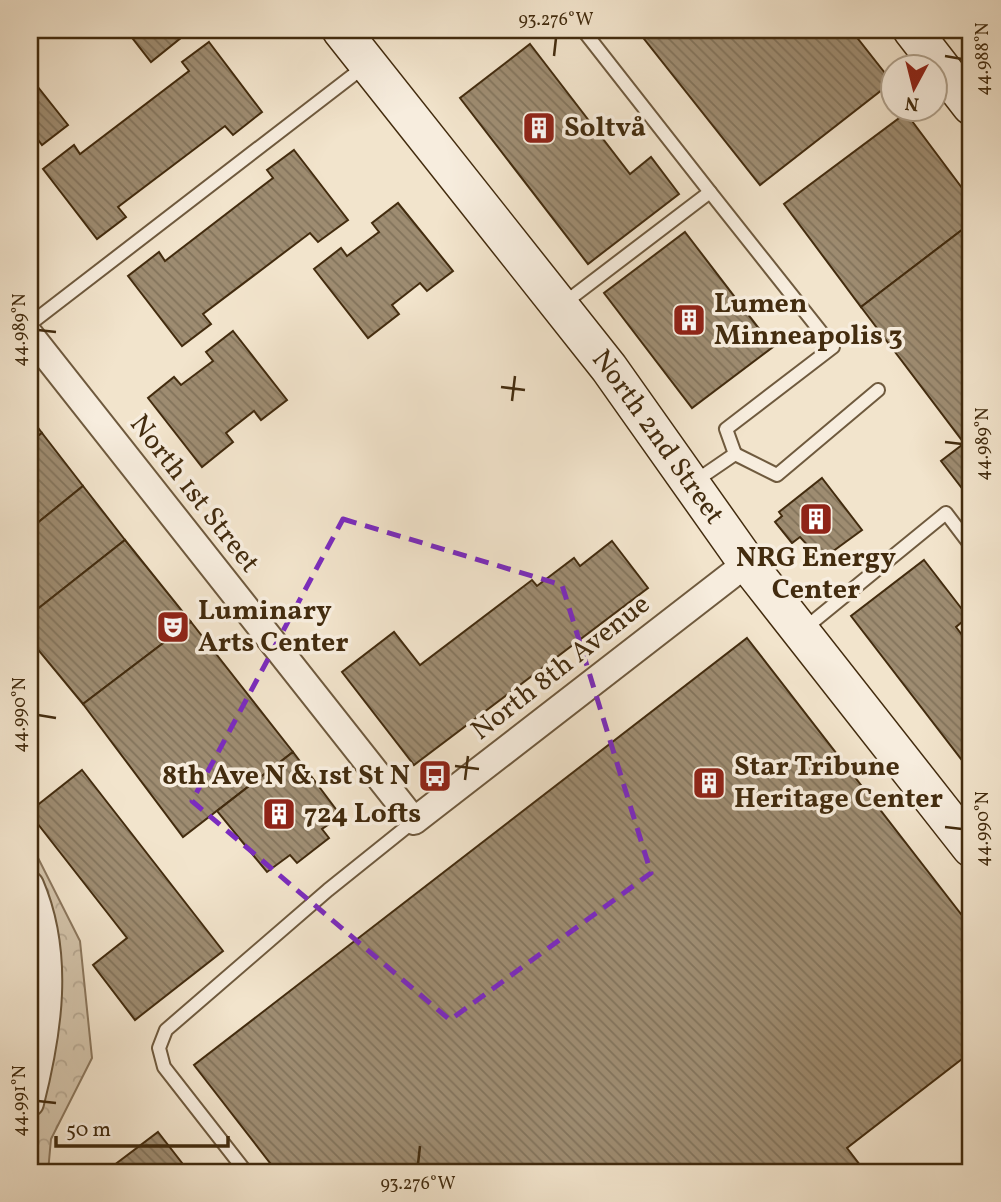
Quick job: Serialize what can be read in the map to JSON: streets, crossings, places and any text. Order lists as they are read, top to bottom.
{
  "streets": {
    "street": ["North 2nd Street", "North 1st Street", "North 8th Avenue"]
  },
  "crossings": [
    ["North 2nd Street", "North 8th Avenue"],
    ["North 1st Street", "North 8th Avenue"]
  ],
  "places": {
    "building": [
      "Soltvå",
      "Lumen Minneapolis 3",
      "NRG Energy Center",
      "Star Tribune Heritage Center",
      "724 Lofts"
    ],
    "theatre": ["Luminary Arts Center"],
    "bus stop": ["8th Ave N & 1st St N"]
  },
  "scale_bar": "50 m",
  "north": "bottom",
  "coordinates": [
    "93.276°W",
    "44.988°N",
    "44.989°N",
    "44.990°N",
    "44.991°N"
  ]
}
